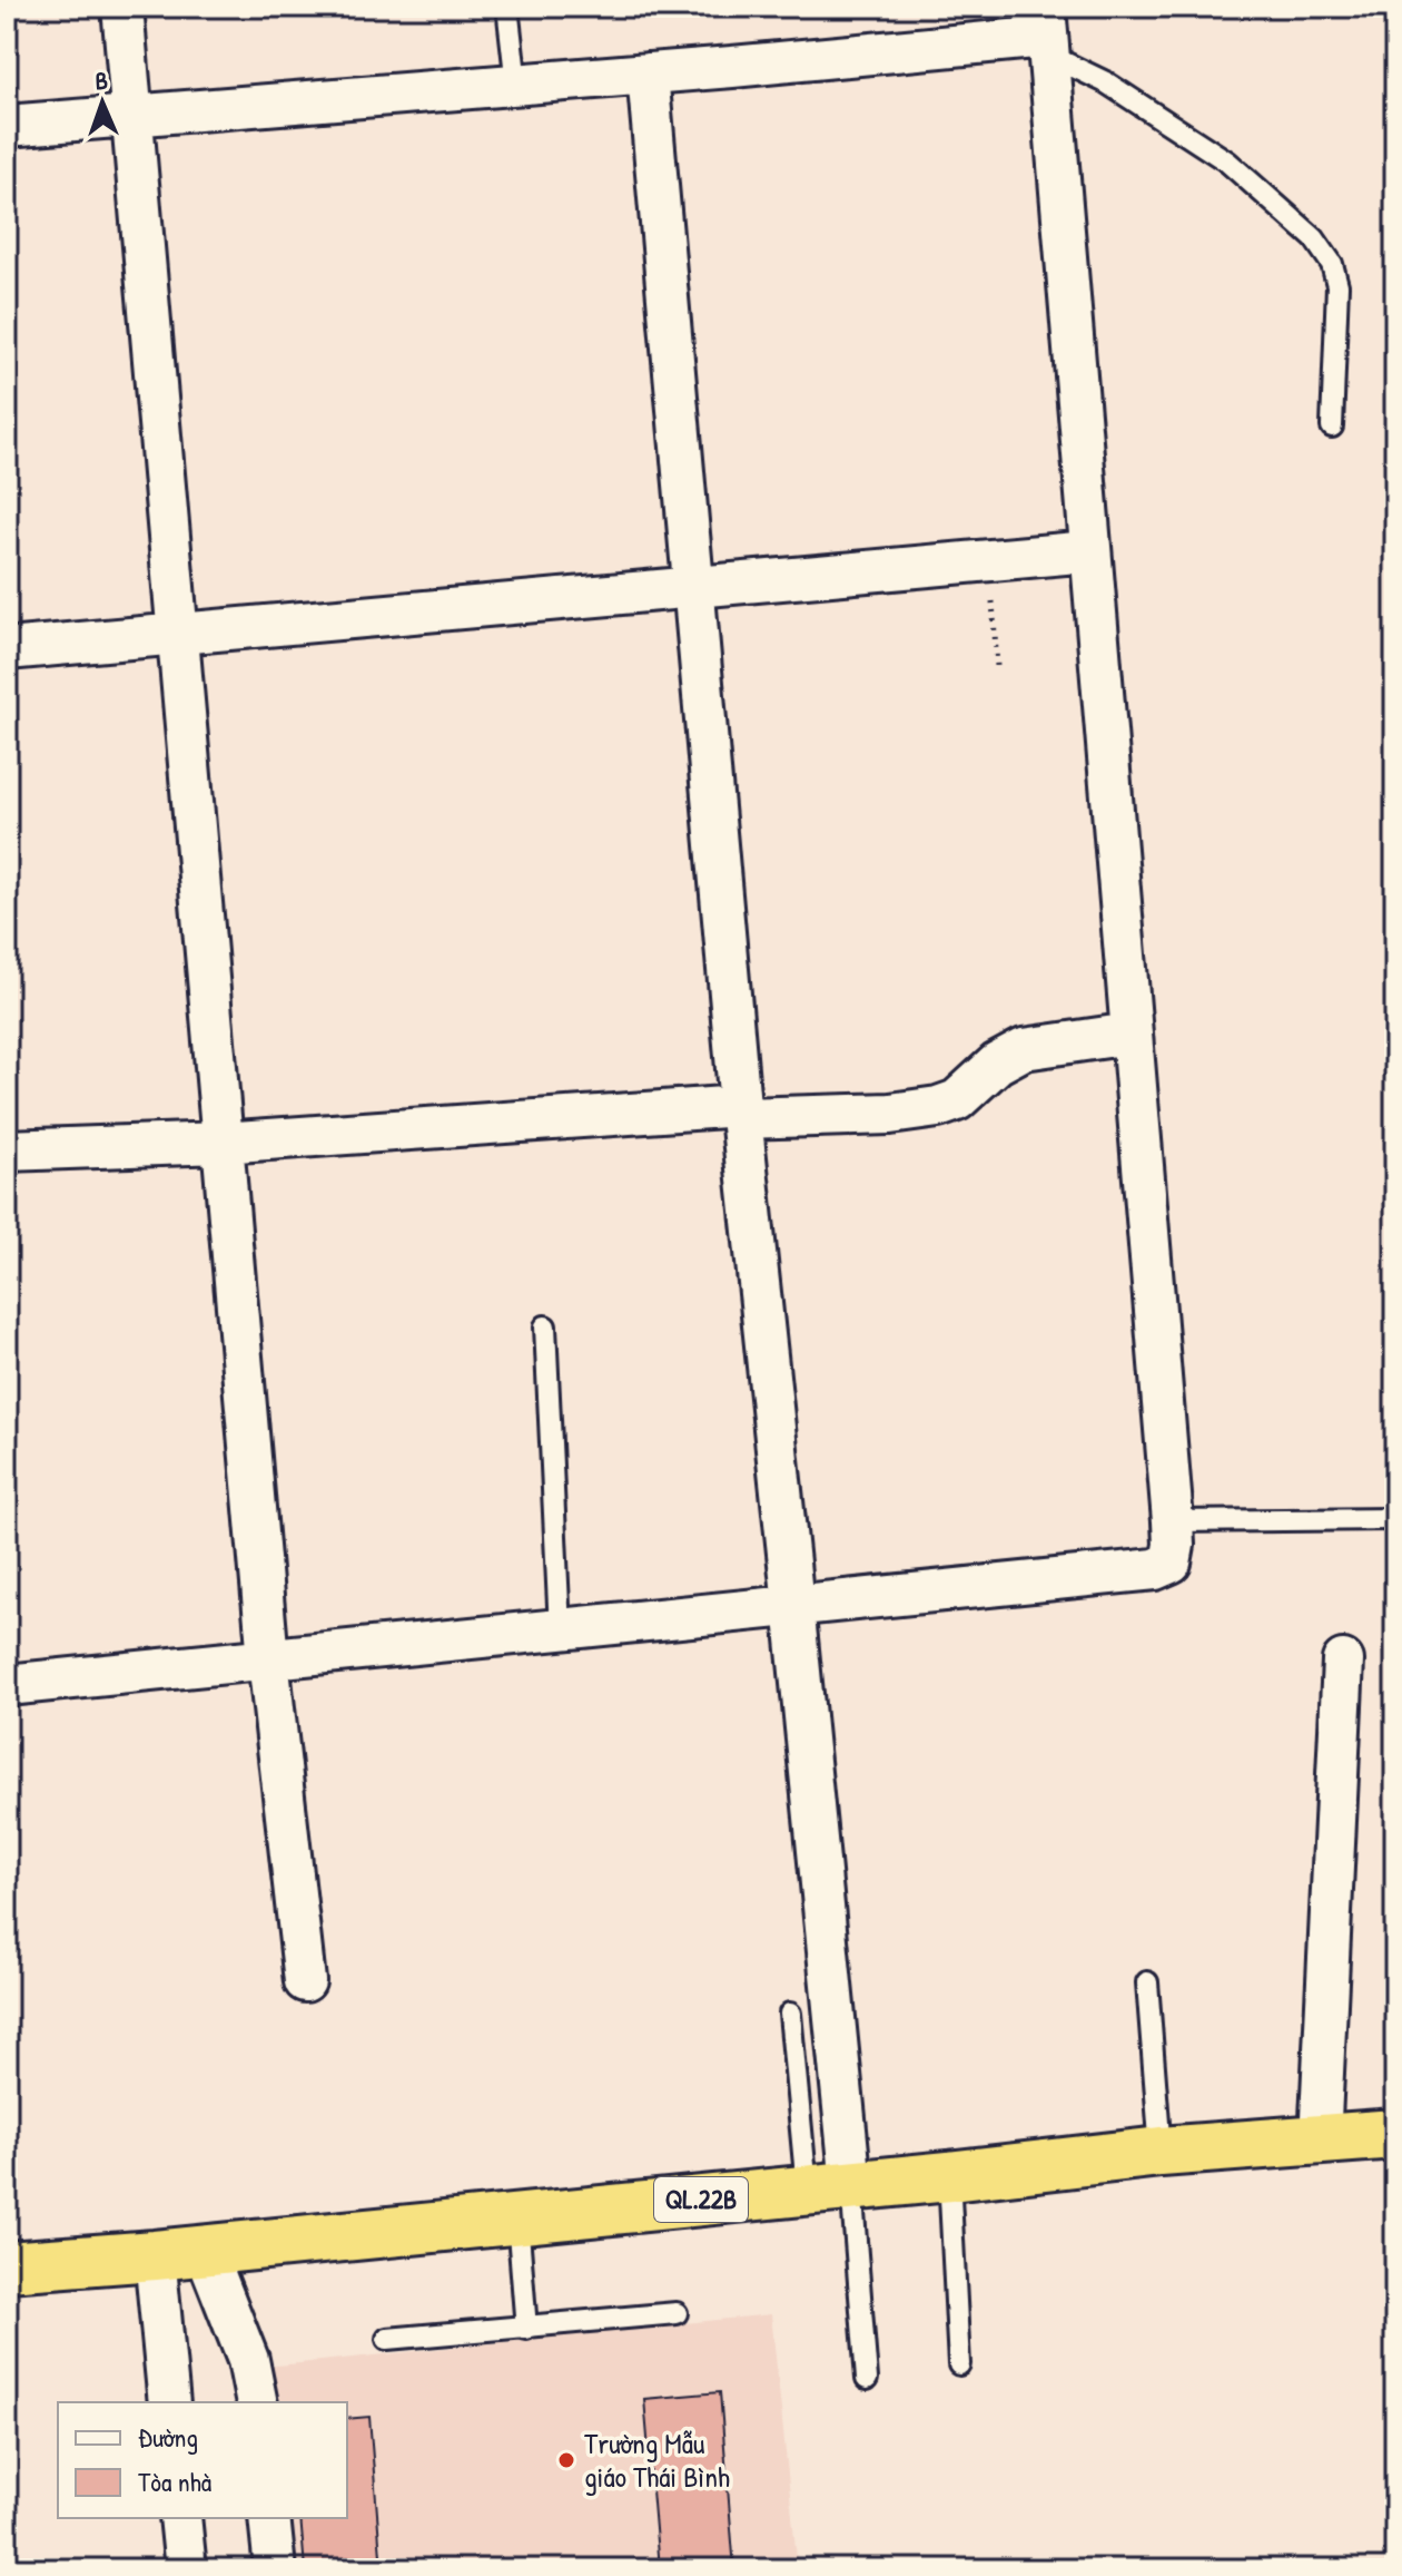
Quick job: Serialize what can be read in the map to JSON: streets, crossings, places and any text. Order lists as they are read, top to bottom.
{
  "streets": {
    "highway": ["QL.22B"]
  },
  "places": ["Trường Mẫu giáo Thái Bình"],
  "legend": ["Đường", "Tòa nhà"],
  "north": "top"
}
